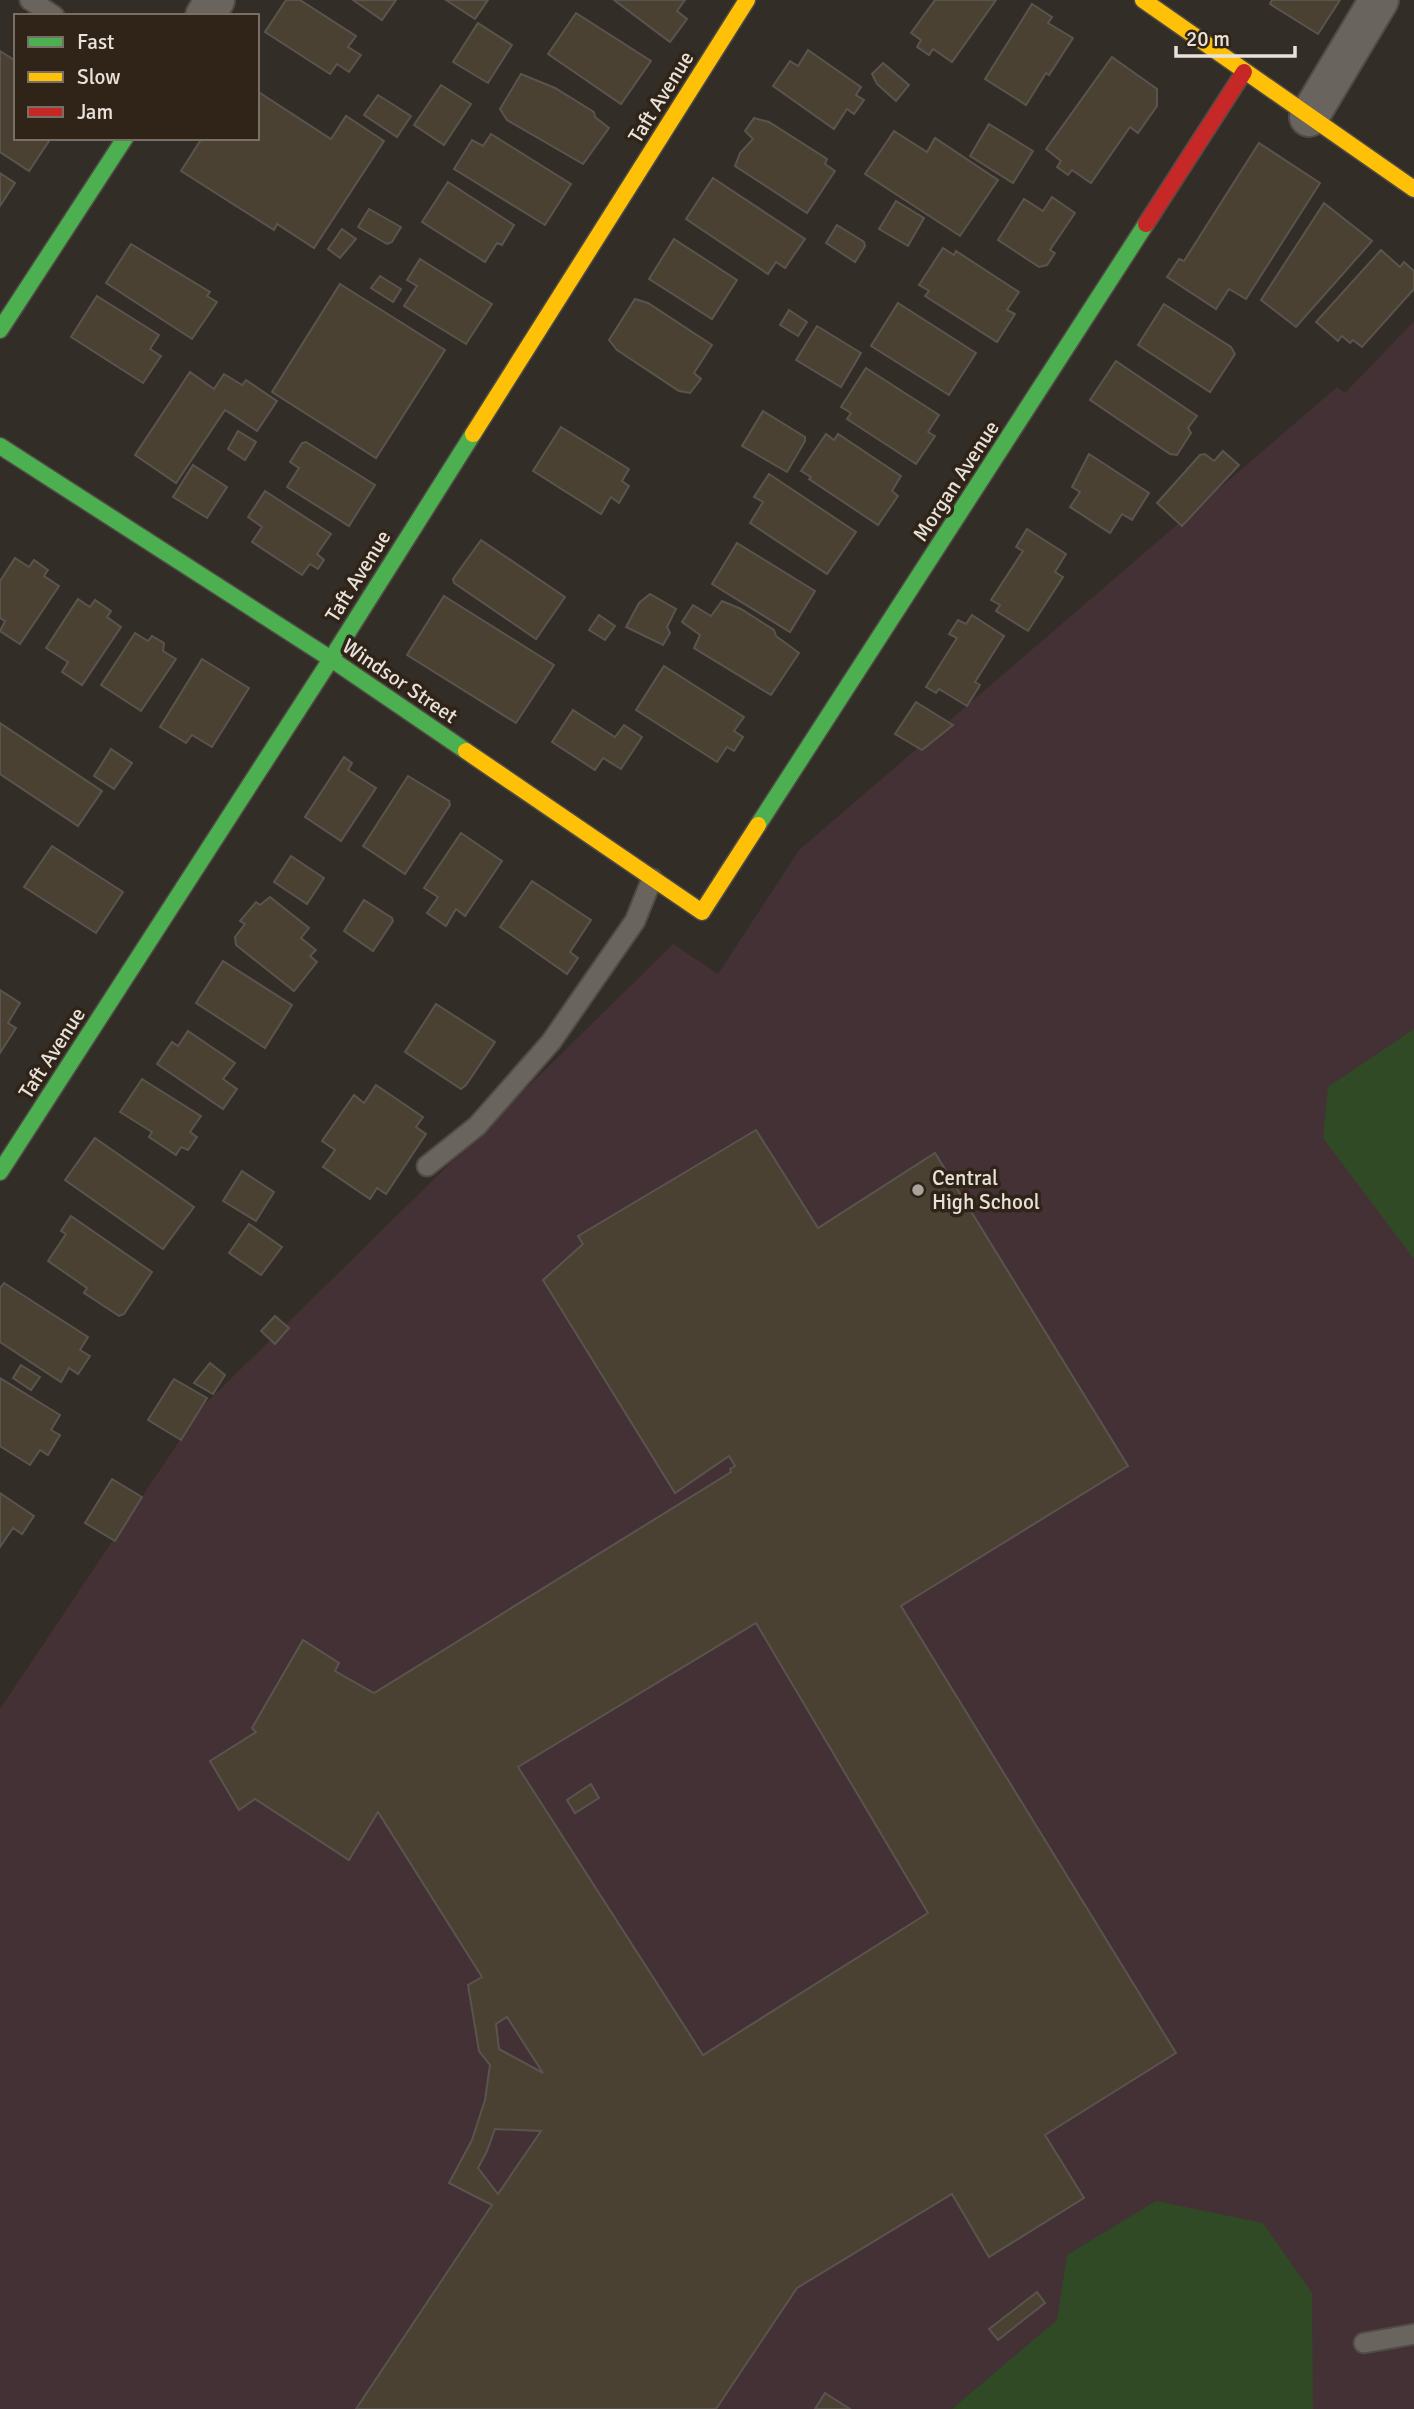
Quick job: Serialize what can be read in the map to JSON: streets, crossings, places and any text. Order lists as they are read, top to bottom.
{
  "streets": {
    "street": ["Taft Avenue", "Morgan Avenue", "Windsor Street"]
  },
  "crossings": [
    ["Taft Avenue", "Windsor Street"],
    ["Morgan Avenue", "Windsor Street"]
  ],
  "places": ["Central High School"],
  "legend": ["Fast", "Slow", "Jam"],
  "scale_bar": "20 m"
}
